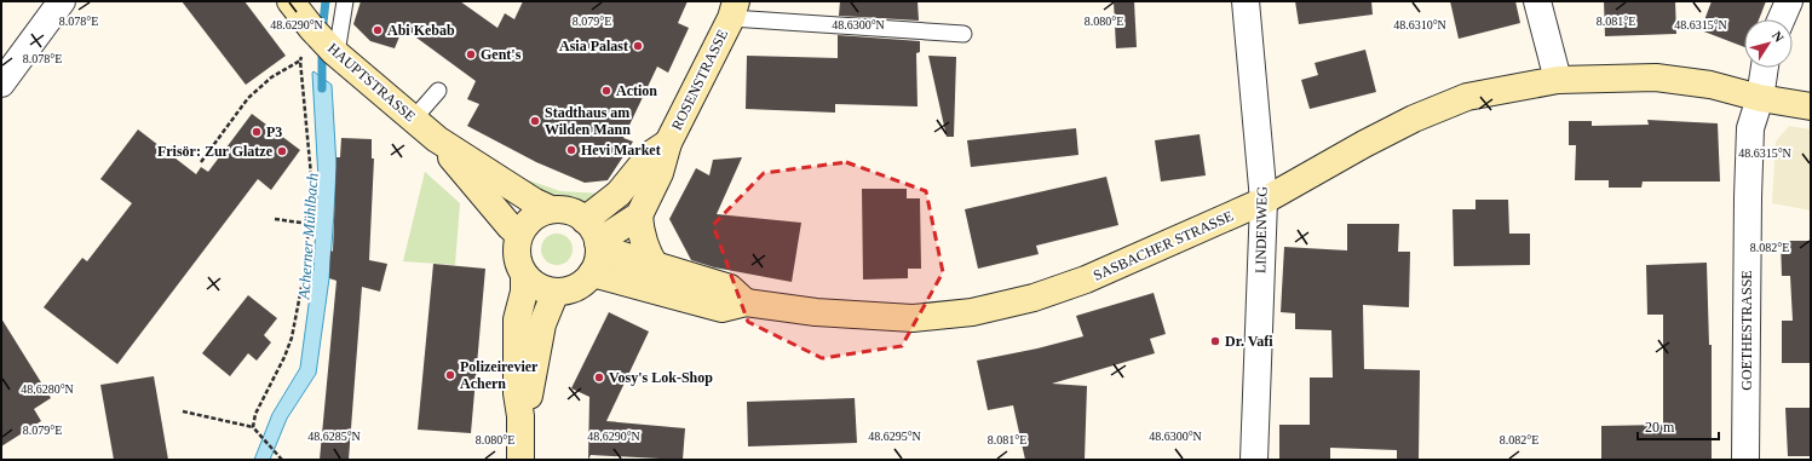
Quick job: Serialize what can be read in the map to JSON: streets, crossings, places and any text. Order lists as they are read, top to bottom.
{
  "streets": {
    "street": [
      "ROSENSTRASSE",
      "HAUPTSTRASSE",
      "LINDENWEG",
      "SASBACHER STRASSE",
      "GOETHESTRASSE"
    ]
  },
  "crossings": [
    ["ROSENSTRASSE", "HAUPTSTRASSE"],
    ["ROSENSTRASSE", "SASBACHER STRASSE"],
    ["HAUPTSTRASSE", "SASBACHER STRASSE"],
    ["LINDENWEG", "SASBACHER STRASSE"],
    ["SASBACHER STRASSE", "GOETHESTRASSE"]
  ],
  "water": ["Acherner Mühlbach"],
  "places": [
    "Abi Kebab",
    "Asia Palast",
    "Gent's",
    "Action",
    "Stadthaus am Wilden Mann",
    "P3",
    "Hevi Market",
    "Frisör: Zur Glatze",
    "Dr. Vafi",
    "Polizeirevier Achern",
    "Vosy's Lok-Shop"
  ],
  "scale_bar": "20 m",
  "north": "top right",
  "coordinates": [
    "8.078°E",
    "8.079°E",
    "8.080°E",
    "8.081°E",
    "48.6290°N",
    "48.6300°N",
    "48.6310°N",
    "48.6315°N",
    "8.082°E",
    "48.6280°N",
    "48.6285°N",
    "48.6295°N"
  ]
}
